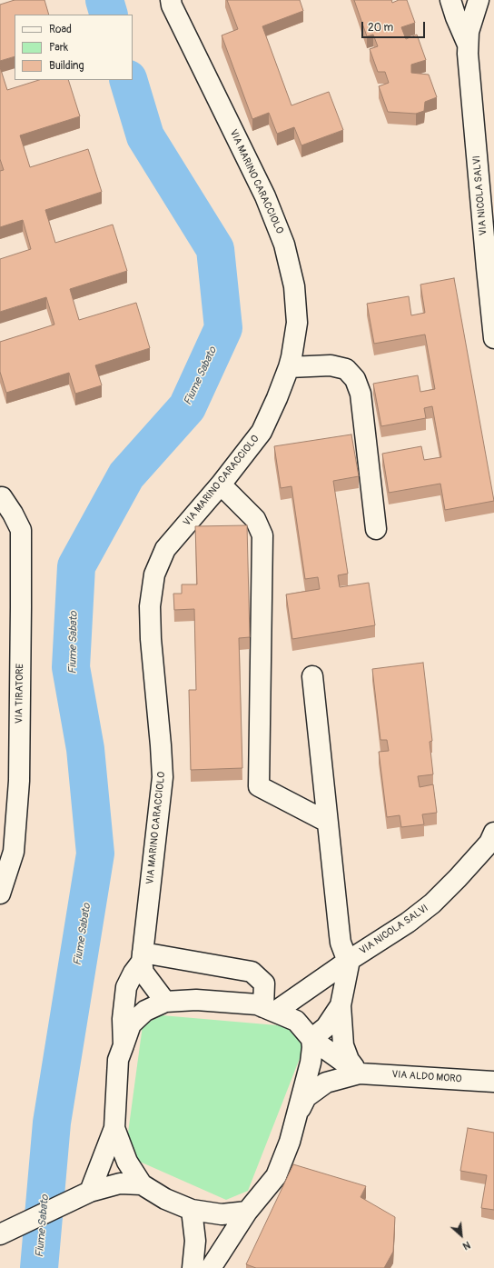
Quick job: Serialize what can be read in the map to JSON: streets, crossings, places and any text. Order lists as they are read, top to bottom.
{
  "streets": {
    "street": [
      "VIA MARINO CARACCIOLO",
      "VIA NICOLA SALVI",
      "VIA TIRATORE",
      "VIA ALDO MORO"
    ]
  },
  "water": ["Fiume Sabato"],
  "legend": ["Road", "Park", "Building"],
  "scale_bar": "20 m",
  "north": "bottom right"
}
